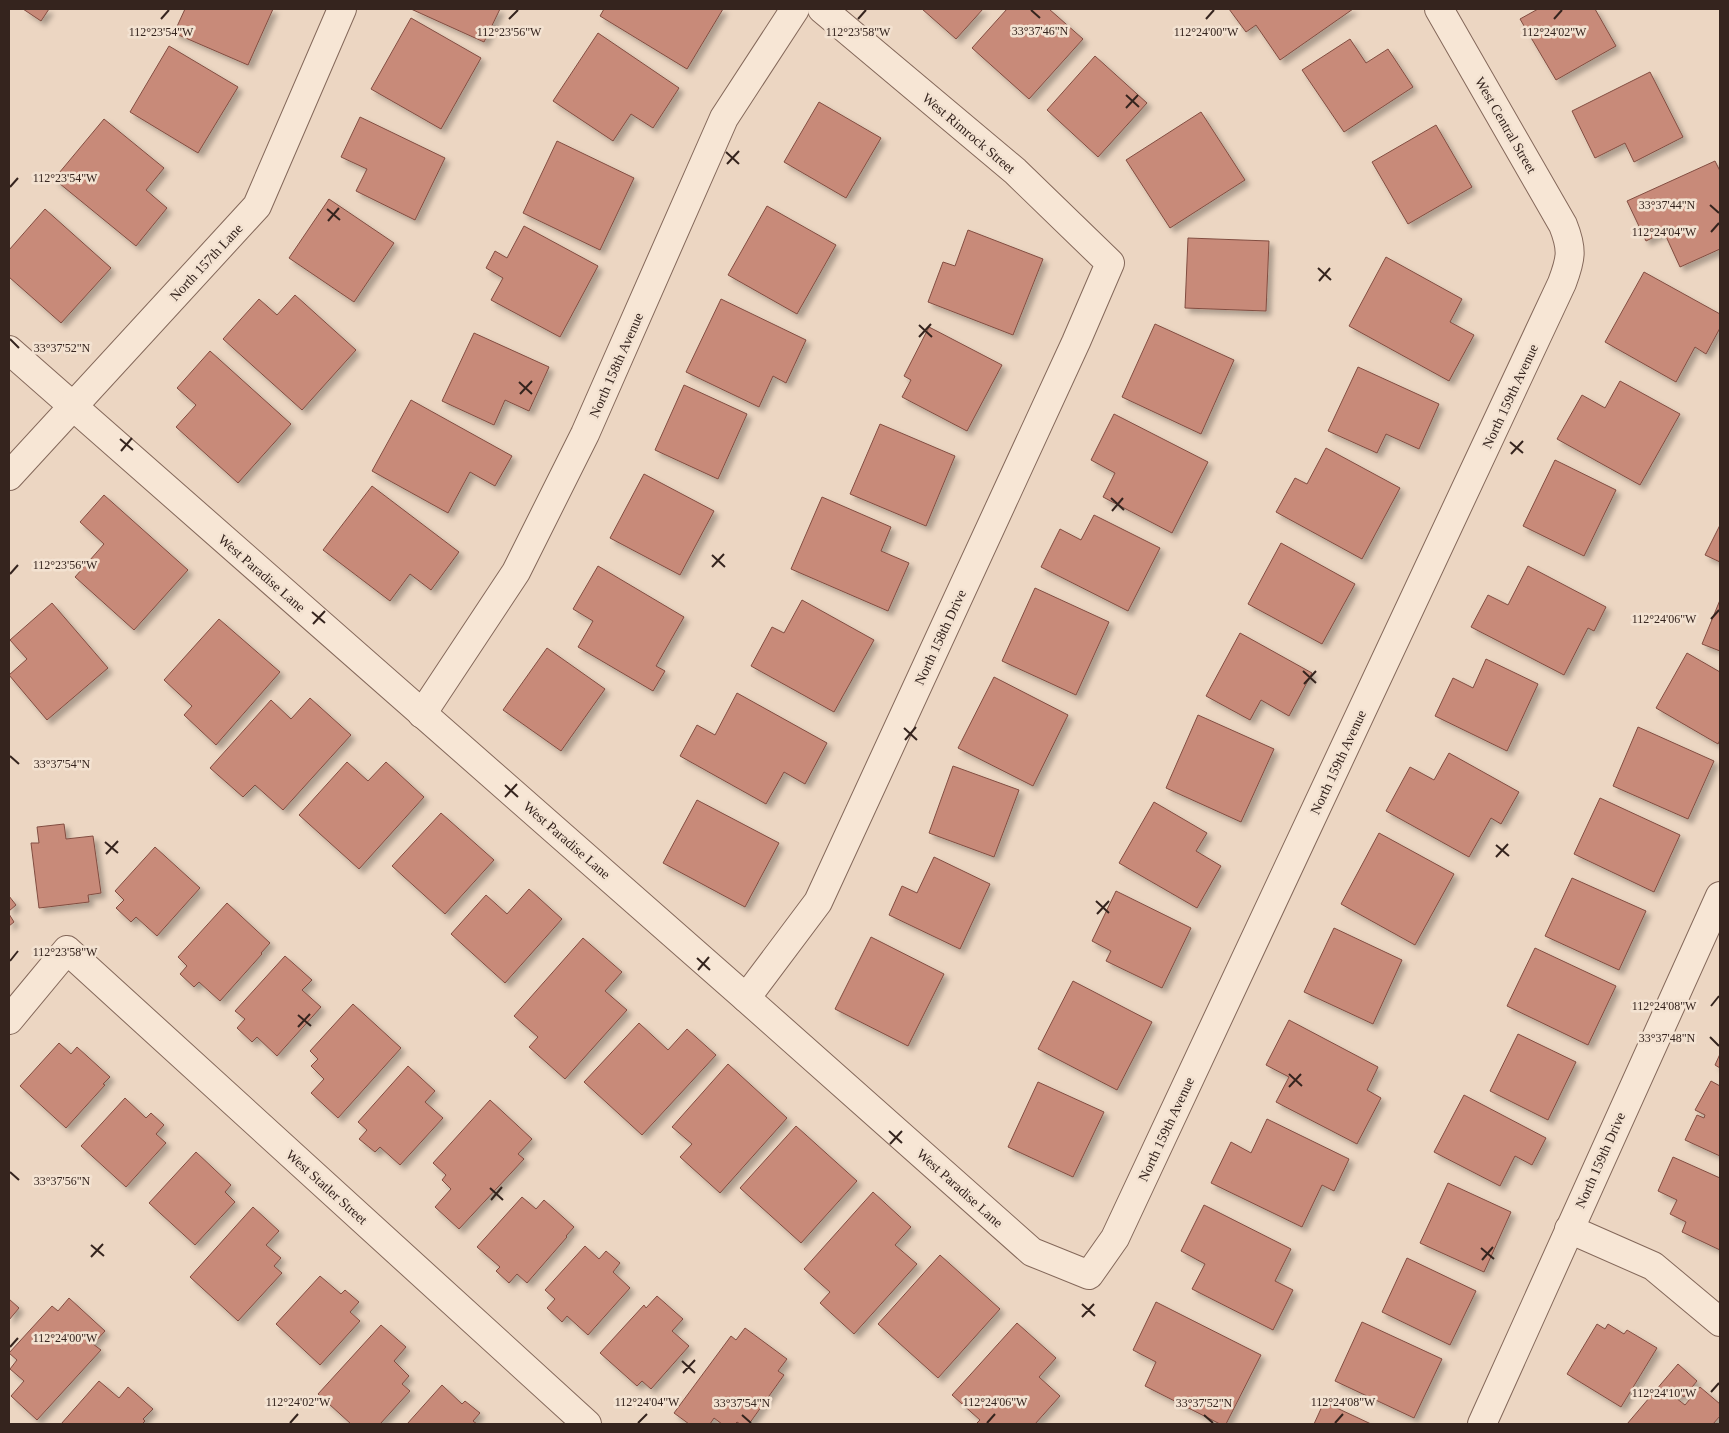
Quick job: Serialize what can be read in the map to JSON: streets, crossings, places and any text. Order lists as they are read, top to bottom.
{
  "streets": {
    "street": [
      "West Central Street",
      "West Rimrock Street",
      "North 157th Lane",
      "North 158th Avenue",
      "North 159th Avenue",
      "West Paradise Lane",
      "North 158th Drive",
      "North 159th Drive",
      "West Statler Street"
    ]
  },
  "crossings": [
    ["West Central Street", "North 159th Avenue"],
    ["West Rimrock Street", "North 158th Drive"],
    ["North 157th Lane", "West Paradise Lane"],
    ["North 158th Avenue", "West Paradise Lane"],
    ["North 159th Avenue", "West Paradise Lane"],
    ["West Paradise Lane", "North 158th Drive"]
  ],
  "coordinates": [
    "33°37'46\"N",
    "112°23'54\"W",
    "112°23'56\"W",
    "112°23'58\"W",
    "112°24'00\"W",
    "112°24'02\"W",
    "33°37'44\"N",
    "112°24'04\"W",
    "33°37'52\"N",
    "112°24'06\"W",
    "33°37'54\"N",
    "112°24'08\"W",
    "33°37'48\"N",
    "33°37'56\"N",
    "112°24'10\"W"
  ]
}
